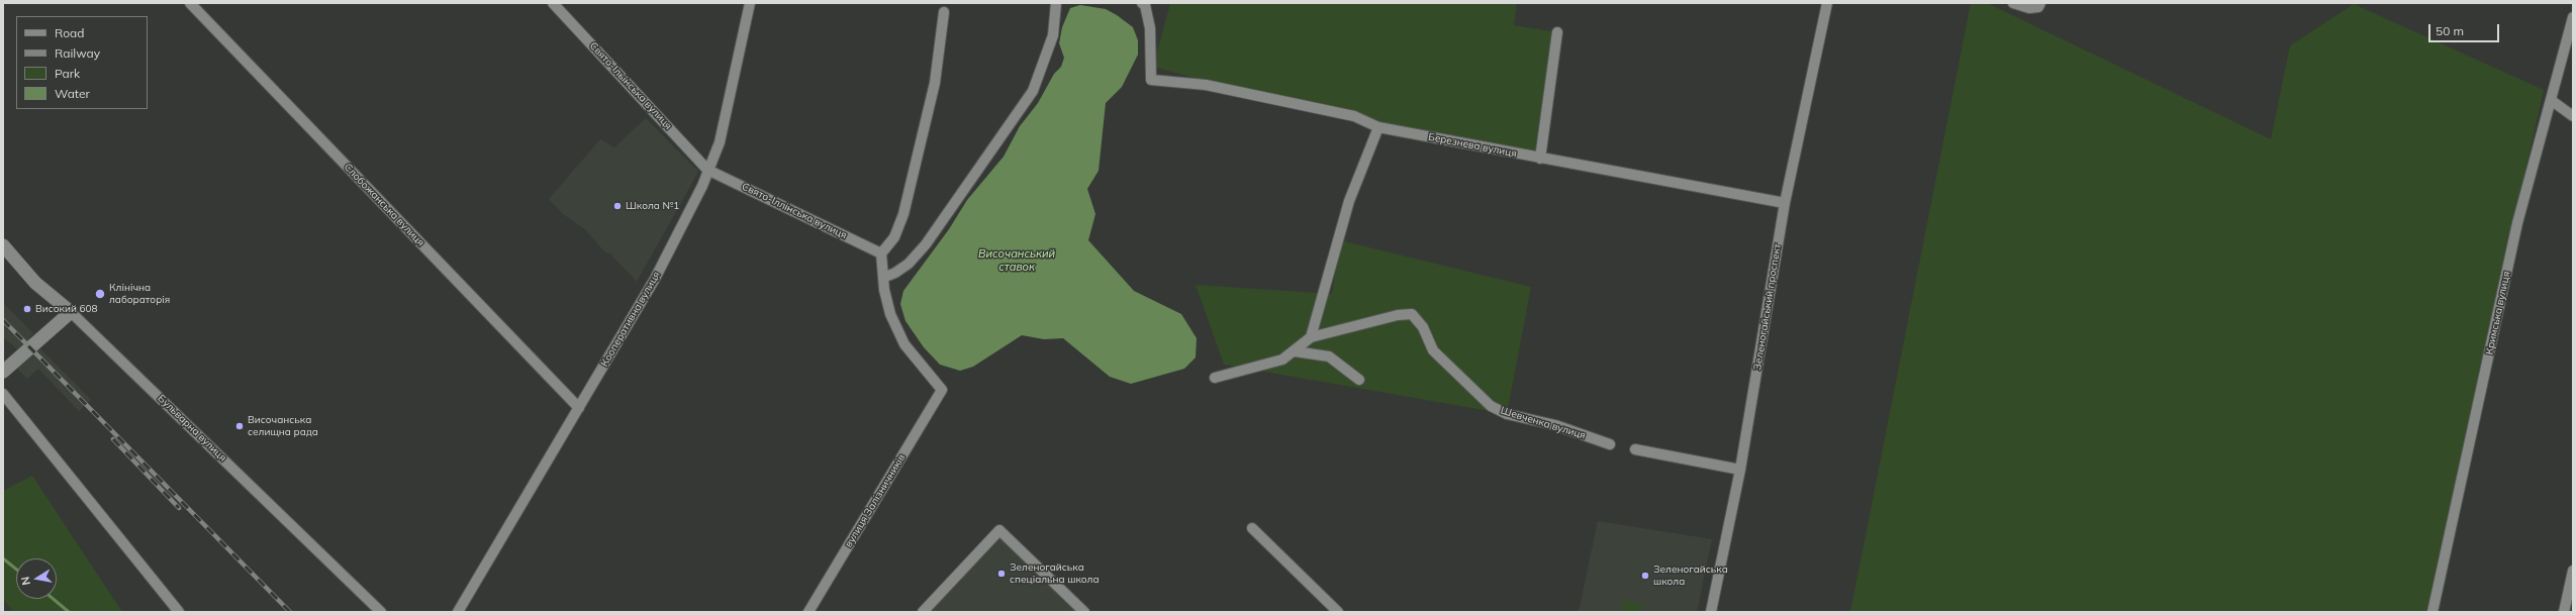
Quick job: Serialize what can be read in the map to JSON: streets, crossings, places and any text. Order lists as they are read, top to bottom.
{
  "streets": {
    "street": [
      "Свято-Ільїнська вулиця",
      "Березнева вулиця",
      "Слобожанська вулиця",
      "Свято-Іллінська вулиця",
      "Зеленогайський проспект",
      "Кримська вулиця",
      "Кооперативна вулиця",
      "Шевченка вулиця",
      "Бульварна вулиця",
      "вулиця Залізничників"
    ]
  },
  "crossings": [
    ["Свято-Ільїнська вулиця", "Свято-Іллінська вулиця"],
    ["Свято-Ільїнська вулиця", "Кооперативна вулиця"],
    ["Березнева вулиця", "Зеленогайський проспект"],
    ["Слобожанська вулиця", "Кооперативна вулиця"],
    ["Свято-Іллінська вулиця", "Кооперативна вулиця"]
  ],
  "water": ["Височанський ставок"],
  "places": [
    "Школа №1",
    "Клінічна лабораторія",
    "Високий 608",
    "Височанська селищна рада",
    "Зеленогайська спеціальна школа",
    "Зеленогайська школа"
  ],
  "legend": [
    "Road",
    "Railway",
    "Park",
    "Water"
  ],
  "scale_bar": "50 m",
  "north": "left"
}
